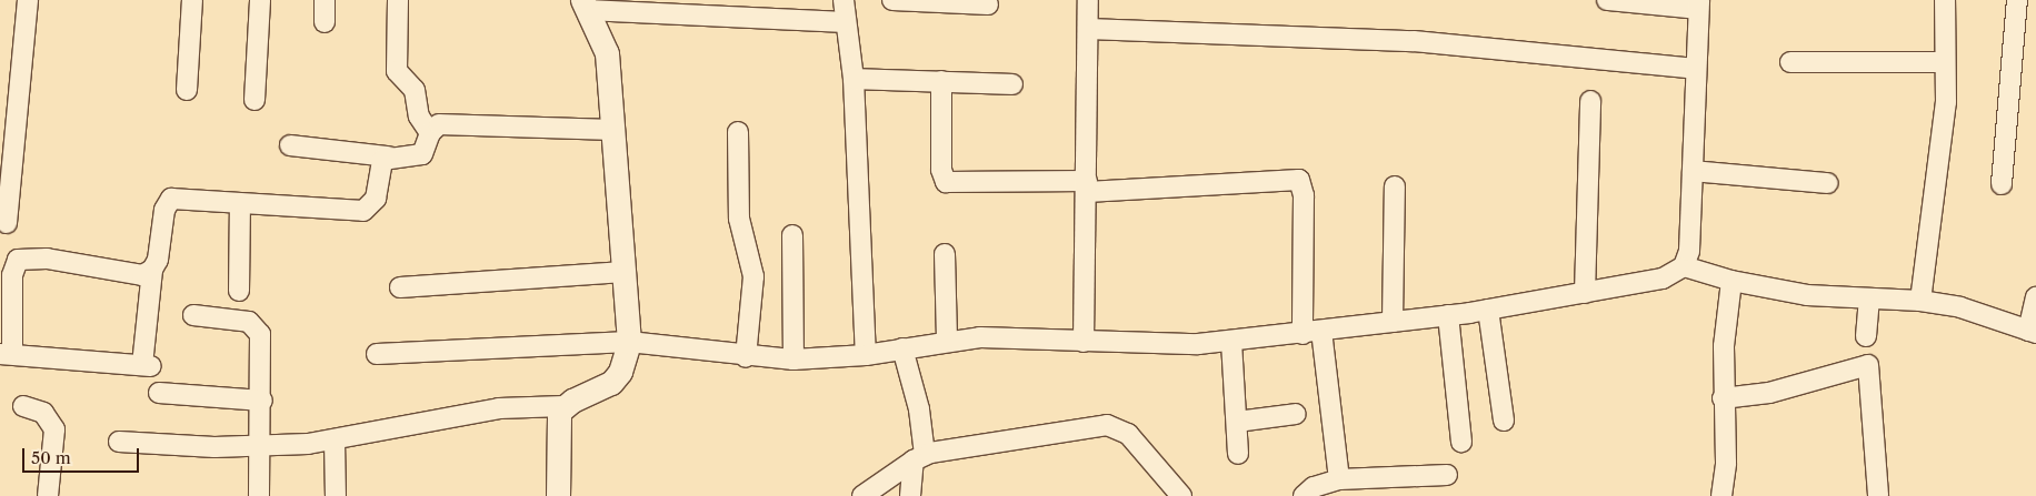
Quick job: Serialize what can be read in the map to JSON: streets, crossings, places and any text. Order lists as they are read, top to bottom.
{
  "scale_bar": "50 m"
}
